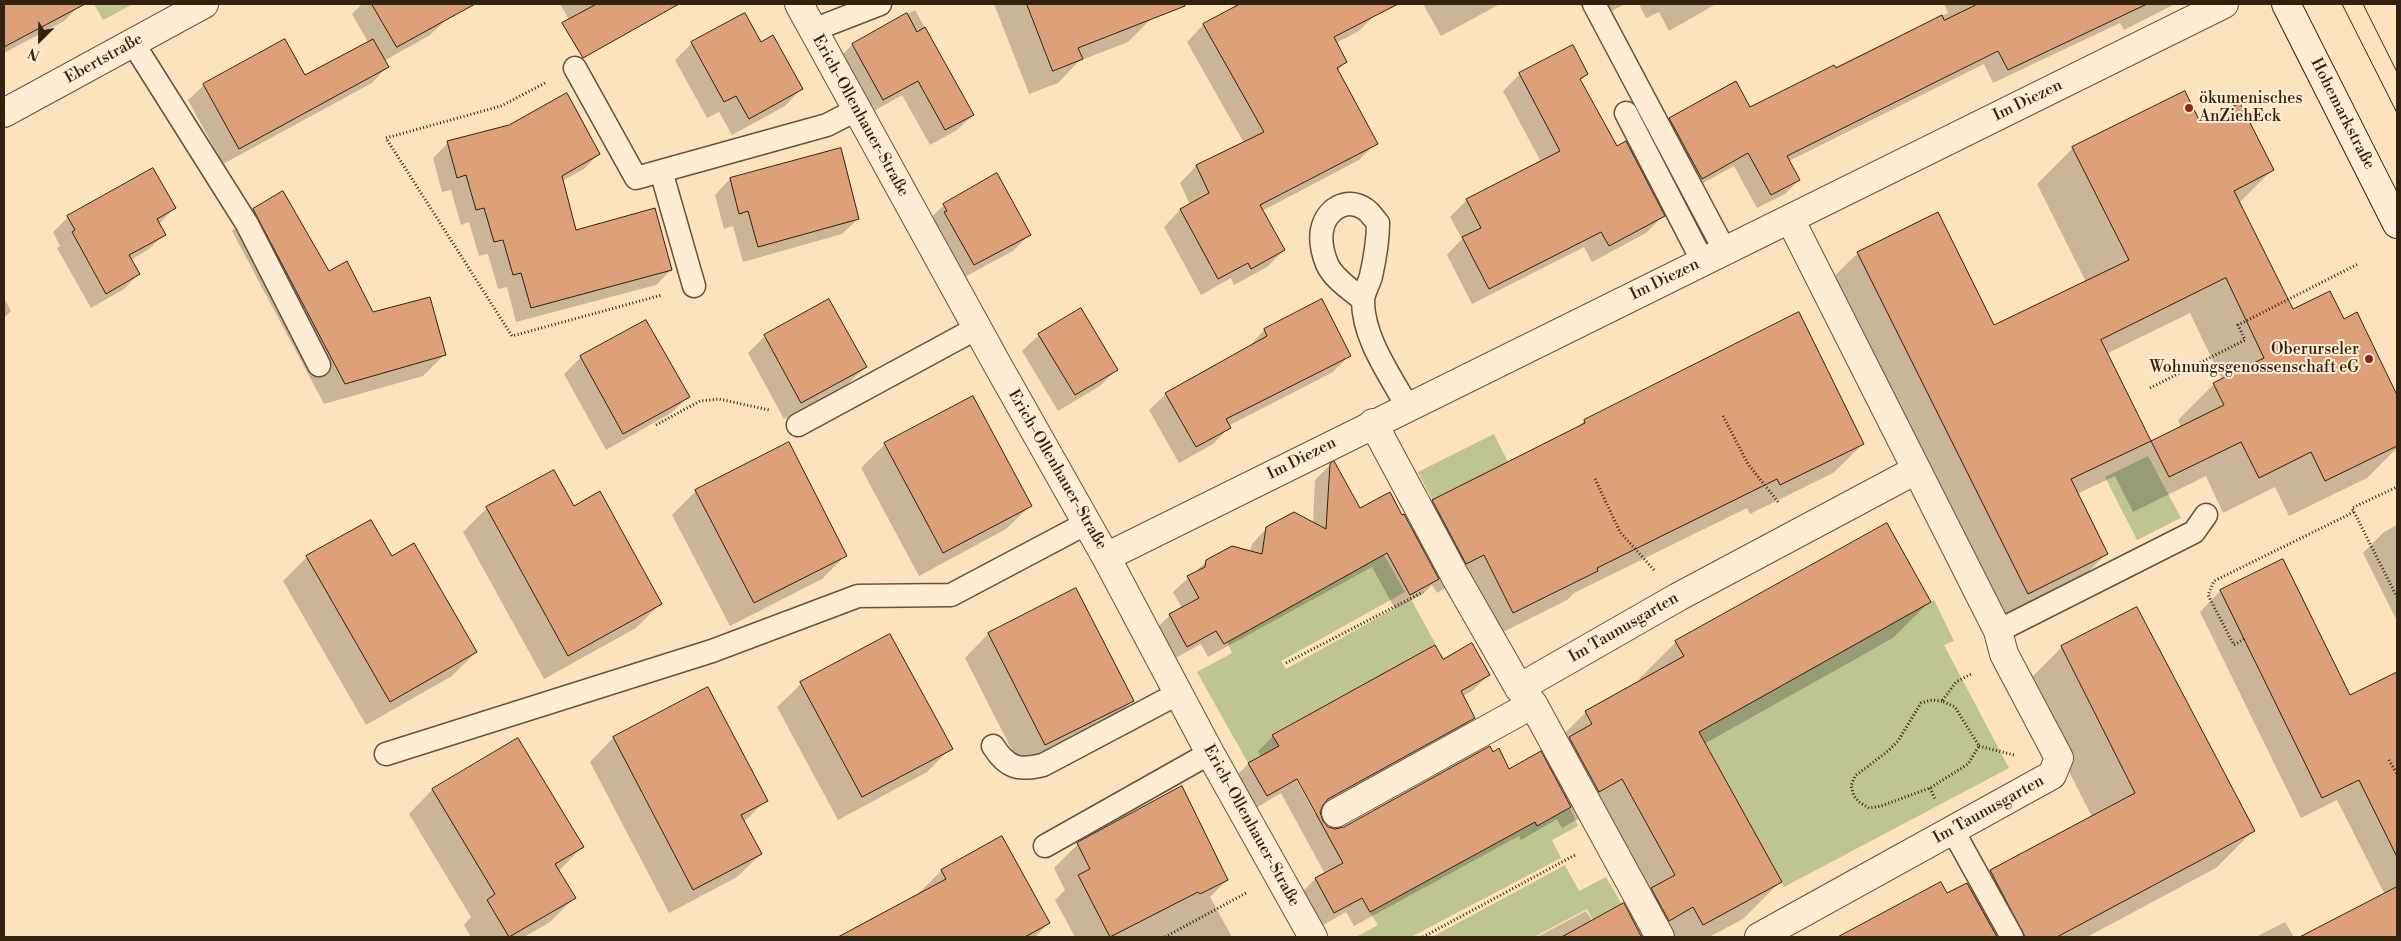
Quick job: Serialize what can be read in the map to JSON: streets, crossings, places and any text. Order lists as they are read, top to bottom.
{
  "streets": {
    "street": [
      "Ebertstraße",
      "Im Diezen",
      "Hohemarkstraße",
      "Erich-Ollenhauer-Straße",
      "Im Taunusgarten"
    ]
  },
  "crossings": [
    ["Im Diezen", "Erich-Ollenhauer-Straße"],
    ["Im Diezen", "Im Taunusgarten"]
  ],
  "places": ["ökumenisches AnZiehEck", "Oberurseler Wohnungsgenossenschaft eG"],
  "north": "bottom left"
}
